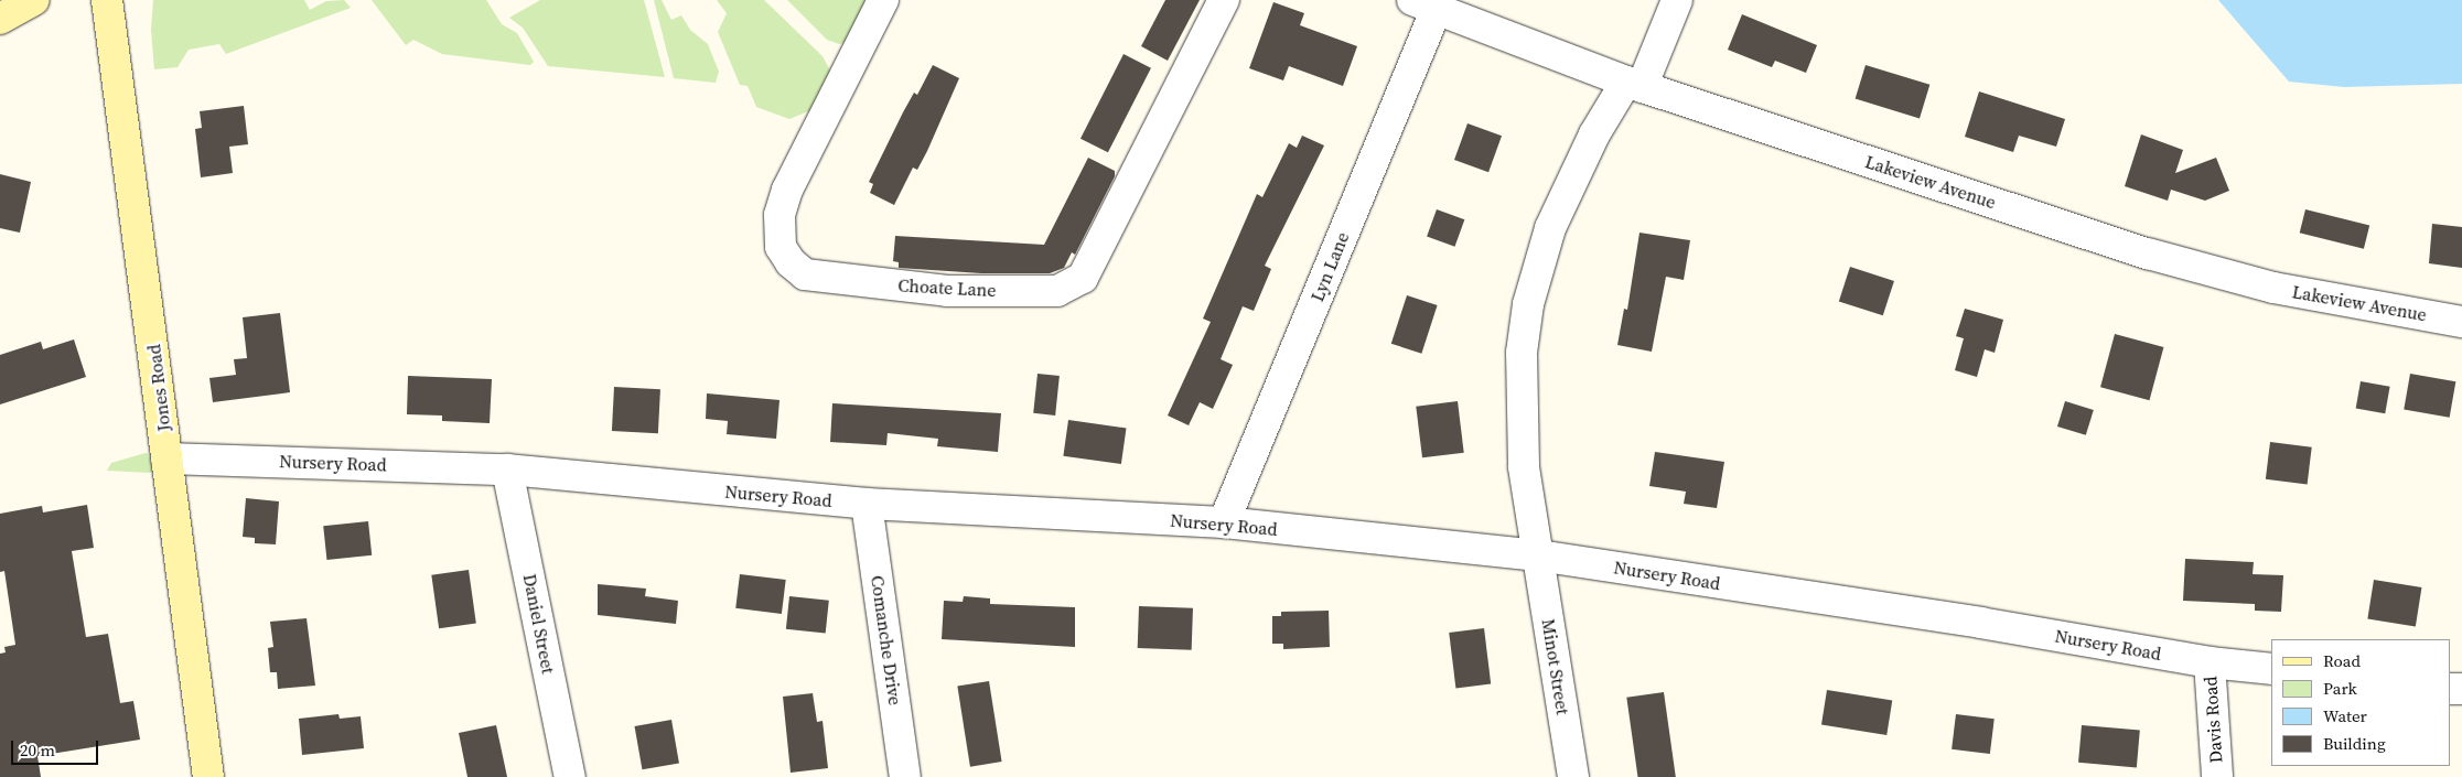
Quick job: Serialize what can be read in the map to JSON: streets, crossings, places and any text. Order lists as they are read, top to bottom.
{
  "streets": {
    "main road": ["Jones Road"],
    "street": [
      "Lakeview Avenue",
      "Lyn Lane",
      "Choate Lane",
      "Nursery Road",
      "Daniel Street",
      "Comanche Drive",
      "Minot Street",
      "Davis Road"
    ]
  },
  "crossings": [
    ["Lakeview Avenue", "Lyn Lane"],
    ["Lakeview Avenue", "Minot Street"],
    ["Lyn Lane", "Nursery Road"],
    ["Jones Road", "Nursery Road"],
    ["Nursery Road", "Daniel Street"],
    ["Nursery Road", "Comanche Drive"],
    ["Nursery Road", "Minot Street"],
    ["Nursery Road", "Davis Road"]
  ],
  "legend": [
    "Road",
    "Park",
    "Water",
    "Building"
  ],
  "scale_bar": "20 m"
}
